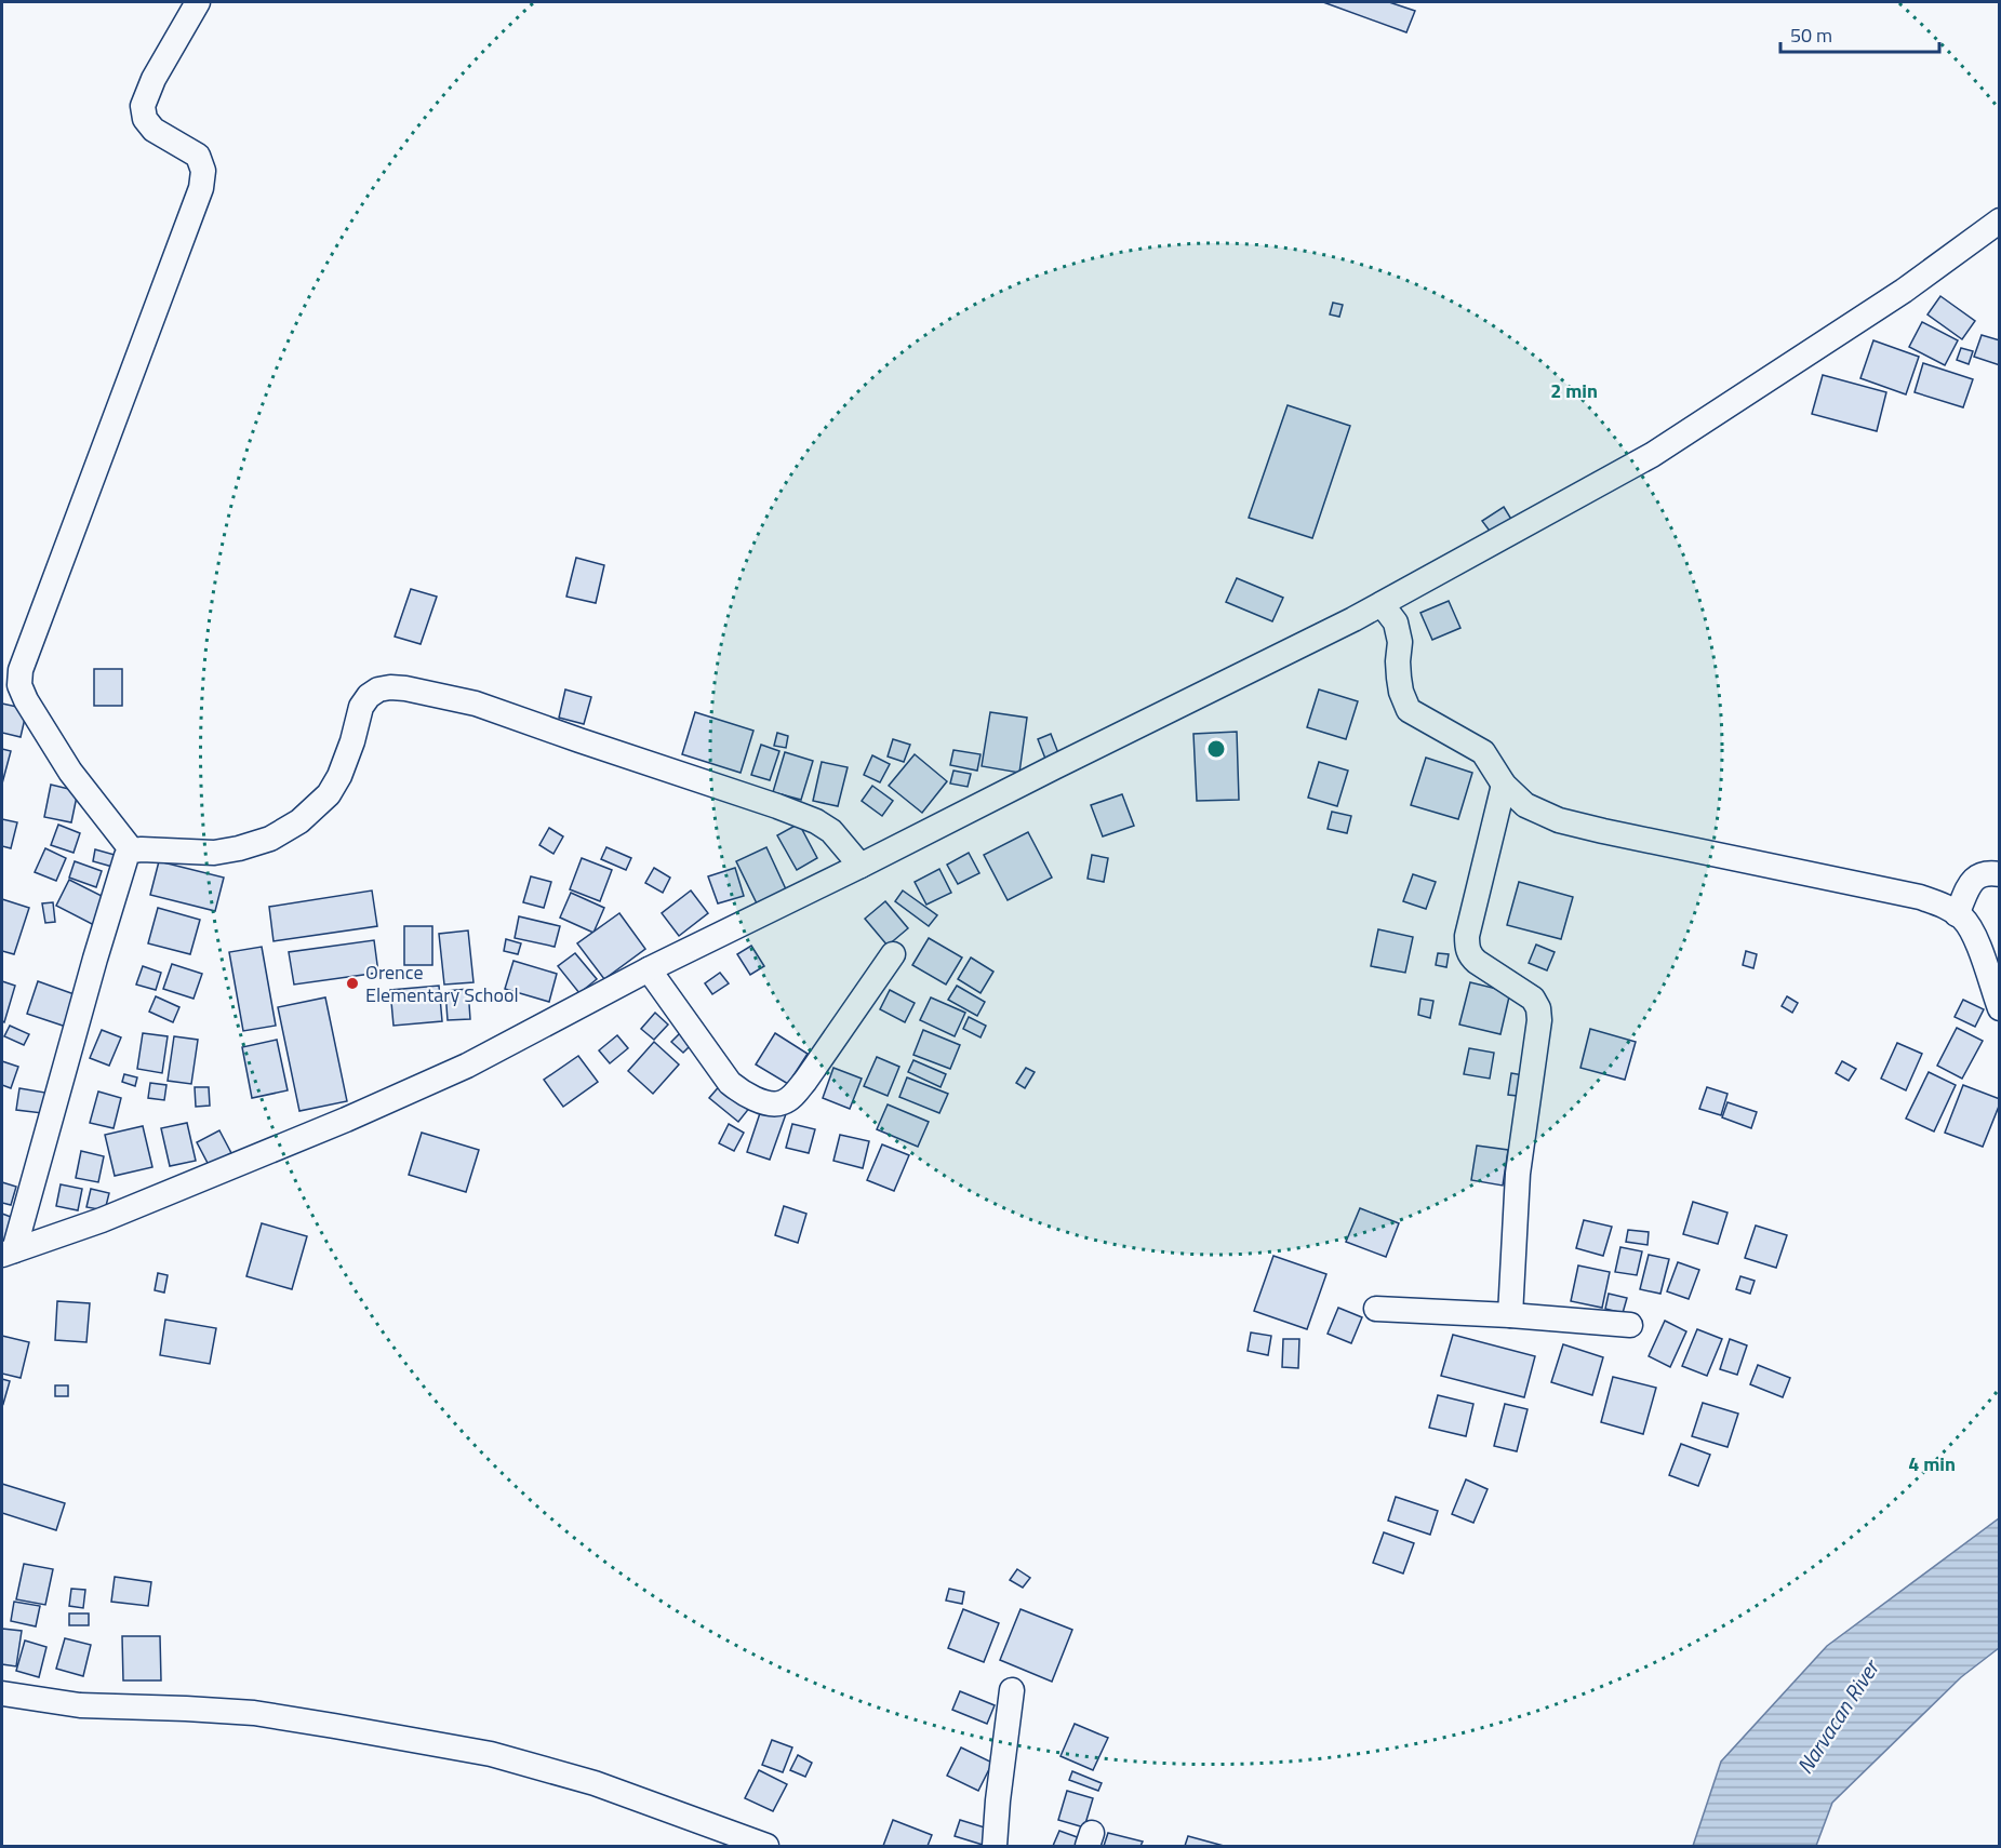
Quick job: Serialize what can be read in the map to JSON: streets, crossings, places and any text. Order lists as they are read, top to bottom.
{
  "water": ["Narvacan River"],
  "places": ["Orence Elementary School"],
  "scale_bar": "50 m",
  "rings": ["2 min", "4 min"]
}
